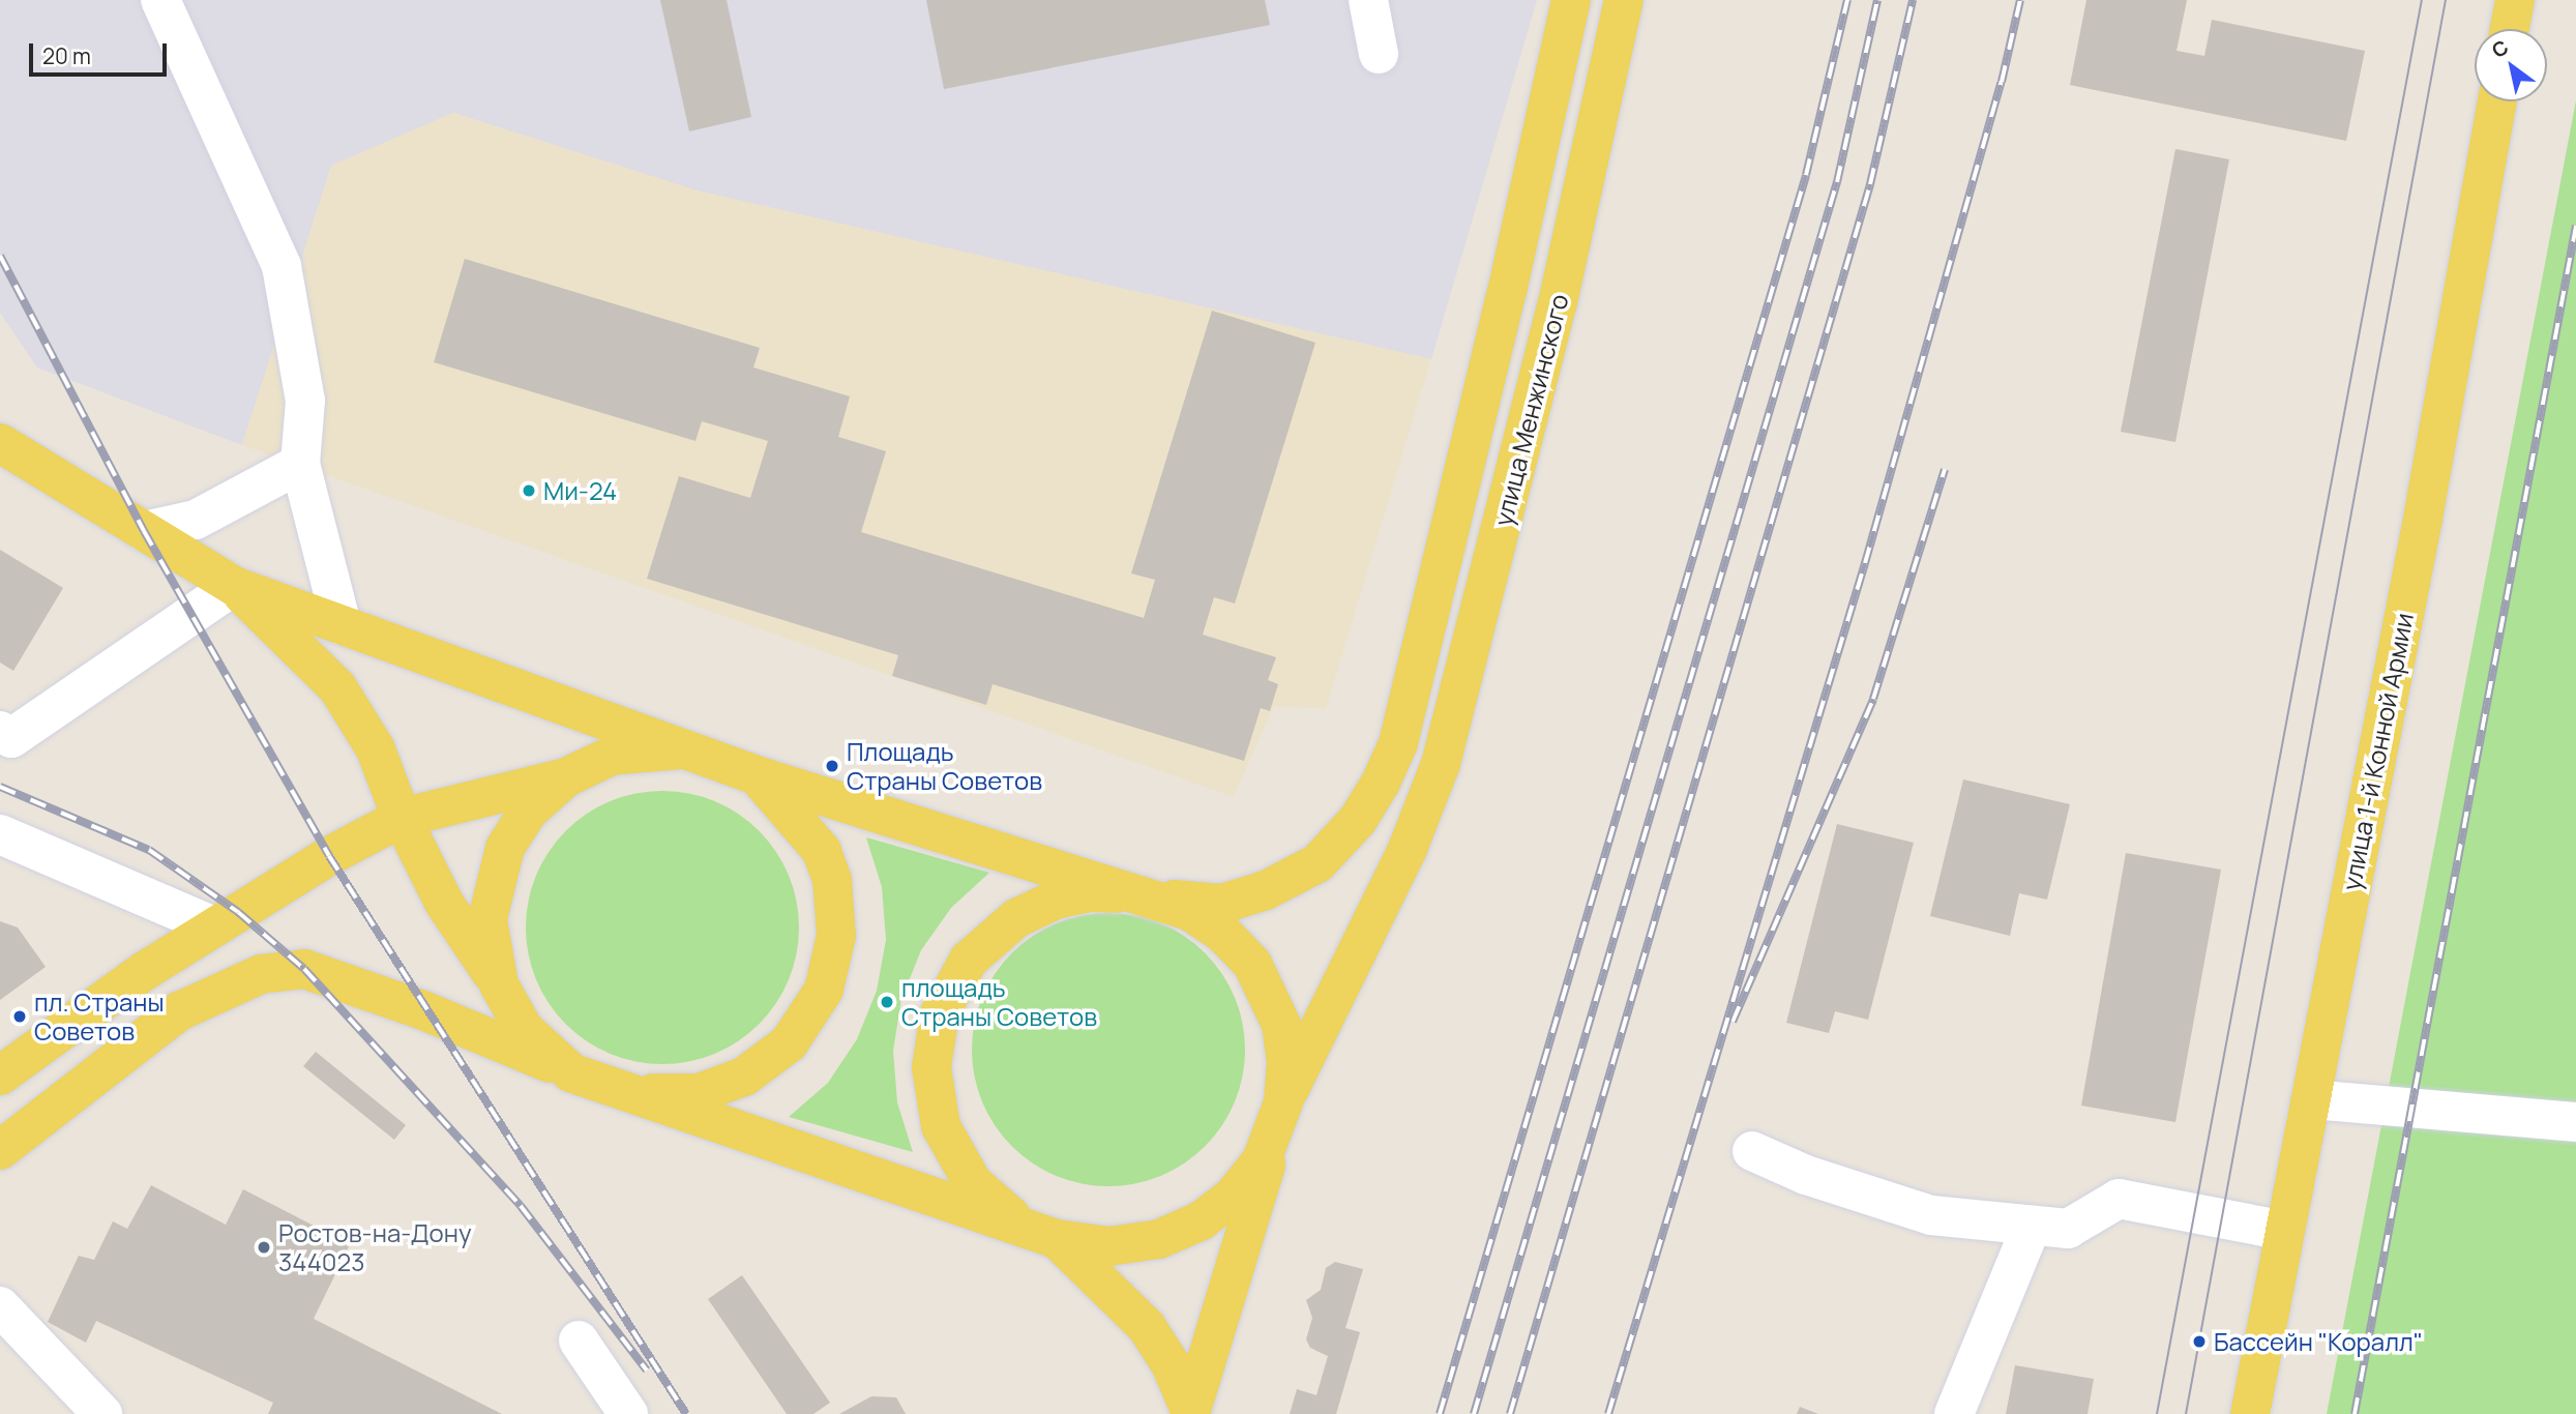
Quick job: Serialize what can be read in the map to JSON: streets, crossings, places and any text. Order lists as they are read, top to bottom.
{
  "streets": {
    "main road": ["улица Менжинского", "улица 1-й Конной Армии"]
  },
  "places": [
    "Ми-24",
    "Площадь Страны Советов",
    "площадь Страны Советов",
    "пл. Страны Советов",
    "Ростов-на-Дону 344023",
    "Бассейн \"Коралл\""
  ],
  "scale_bar": "20 m",
  "north": "top left"
}
